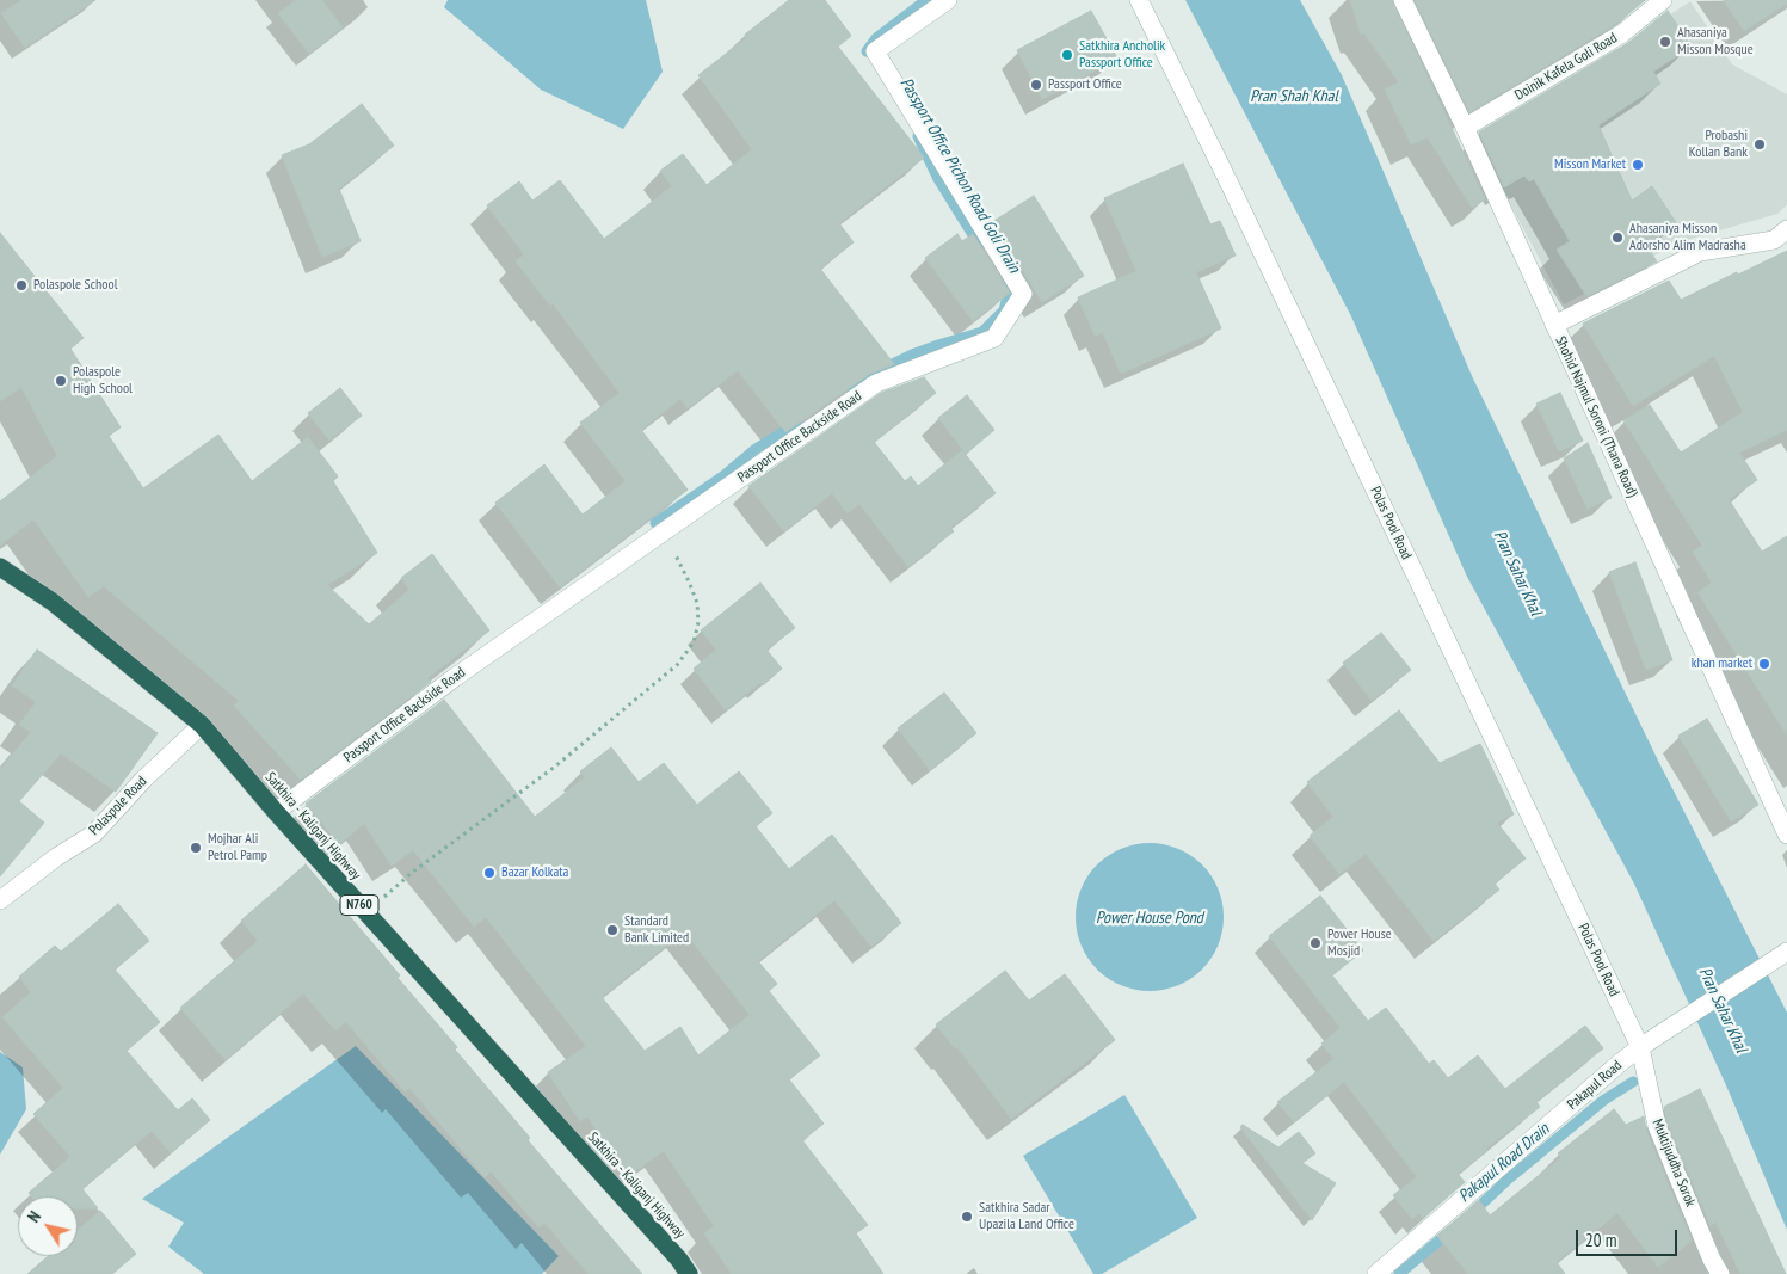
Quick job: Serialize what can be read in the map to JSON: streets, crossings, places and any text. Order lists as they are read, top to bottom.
{
  "streets": {
    "highway": ["Satkhira - Kaliganj Highway", "N760"],
    "street": [
      "Doinik Kafela Goli Road",
      "Shohid Najmul Soroni (Thana Road)",
      "Passport Office Backside Road",
      "Polas Pool Road",
      "Polaspole Road",
      "Pakapul Road",
      "Muktijuddha Sorok"
    ]
  },
  "crossings": [
    ["Doinik Kafela Goli Road", "Shohid Najmul Soroni (Thana Road)"],
    ["Passport Office Backside Road", "Satkhira - Kaliganj Highway"],
    ["Polas Pool Road", "Pakapul Road"],
    ["Polas Pool Road", "Muktijuddha Sorok"],
    ["Polaspole Road", "Satkhira - Kaliganj Highway"],
    ["Pakapul Road", "Muktijuddha Sorok"]
  ],
  "water": [
    "Pran Shah Khal",
    "Passport Office Pichon Road Goli Drain",
    "Pran Sahar Khal",
    "Power House Pond",
    "Pakapul Road Drain"
  ],
  "places": [
    "Ahasaniya Misson Mosque",
    "Satkhira Ancholik Passport Office",
    "Passport Office",
    "Probashi Kollan Bank",
    "Misson Market",
    "Ahasaniya Misson Adorsho Alim Madrasha",
    "Polaspole School",
    "Polaspole High School",
    "khan market",
    "Mojhar Ali Petrol Pamp",
    "Bazar Kolkata",
    "Standard Bank Limited",
    "Power House Mosjid",
    "Satkhira Sadar Upazila Land Office"
  ],
  "scale_bar": "20 m",
  "north": "top left"
}
